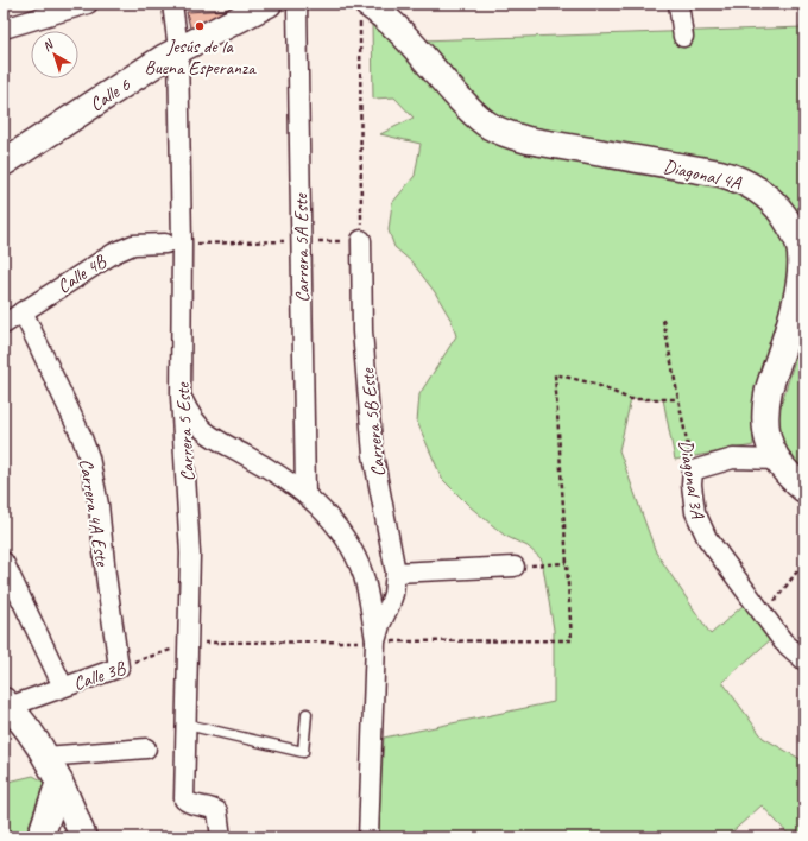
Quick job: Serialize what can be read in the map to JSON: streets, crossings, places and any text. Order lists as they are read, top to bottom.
{
  "streets": {
    "street": [
      "Calle 6",
      "Diagonal 4A",
      "Carrera 5A Este",
      "Calle 4B",
      "Carrera 5B Este",
      "Carrera 5 Este",
      "Diagonal 3A",
      "Carrera 4A Este",
      "Calle 3B"
    ]
  },
  "crossings": [
    ["Calle 6", "Carrera 5 Este"],
    ["Calle 4B", "Carrera 5 Este"],
    ["Calle 4B", "Carrera 4A Este"],
    ["Carrera 5 Este", "Calle 3B"],
    ["Carrera 4A Este", "Calle 3B"]
  ],
  "places": ["Jesús de la Buena Esperanza"],
  "north": "top left"
}
